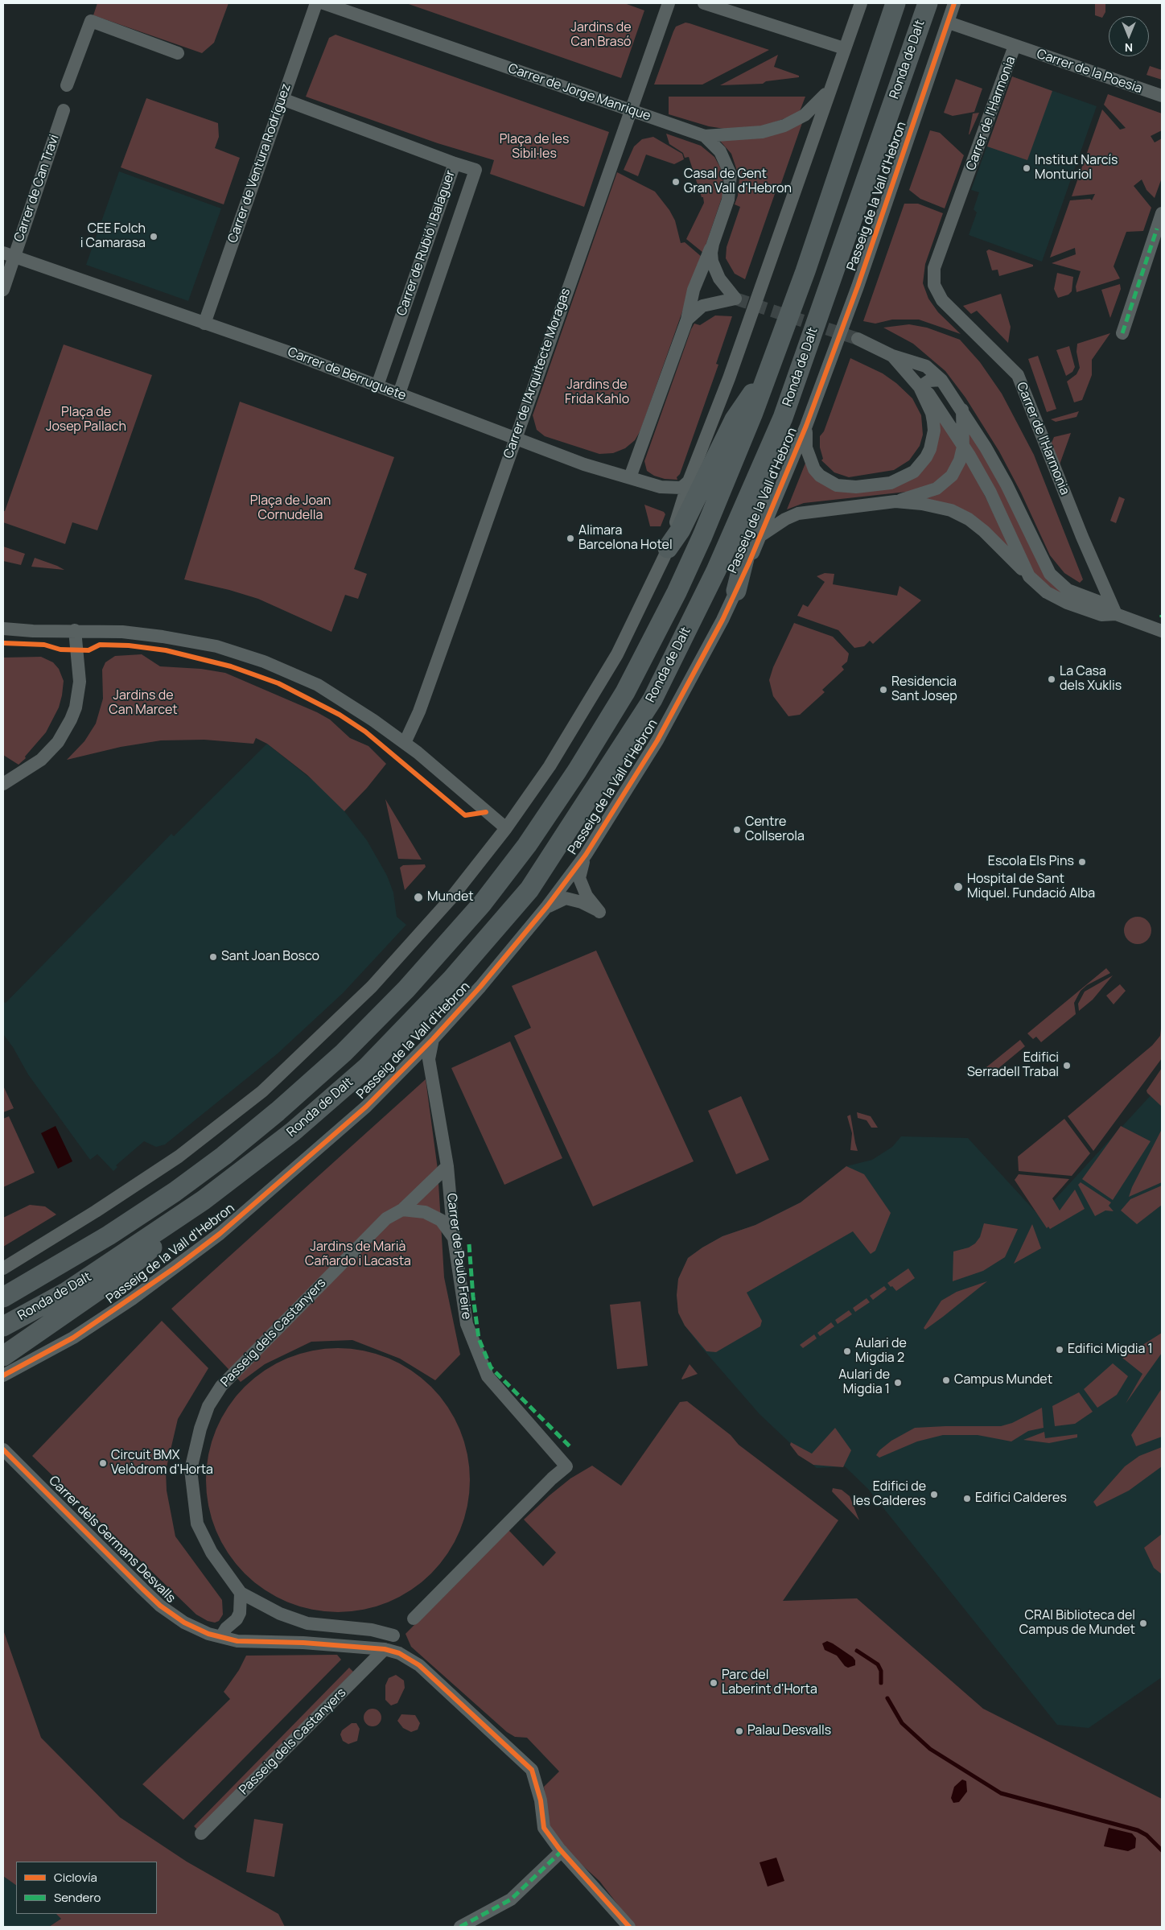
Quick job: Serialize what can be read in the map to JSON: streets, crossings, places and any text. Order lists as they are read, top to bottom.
{
  "streets": {
    "highway": ["Ronda de Dalt"],
    "street": [
      "Carrer de la Poesia",
      "Carrer de Jorge Manrique",
      "Carrer de l'Harmonia",
      "Carrer de Ventura Rodríguez",
      "Carrer de Can Travi",
      "Passeig de la Vall d'Hebron",
      "Carrer de Rubió i Balaguer",
      "Carrer de l'Arquitecte Moragas",
      "Carrer de Berruguete",
      "Carrer de Paulo Freire",
      "Passeig dels Castanyers",
      "Carrer dels Germans Desvalls"
    ]
  },
  "crossings": [
    ["Carrer de la Poesia", "Carrer de l'Harmonia"],
    ["Carrer de la Poesia", "Passeig de la Vall d'Hebron"],
    ["Carrer de Jorge Manrique", "Carrer de l'Arquitecte Moragas"],
    ["Carrer de Ventura Rodríguez", "Carrer de Berruguete"],
    ["Carrer de Can Travi", "Carrer de Berruguete"],
    ["Passeig de la Vall d'Hebron", "Carrer de Paulo Freire"],
    ["Carrer de Rubió i Balaguer", "Carrer de Berruguete"],
    ["Carrer de l'Arquitecte Moragas", "Carrer de Berruguete"],
    ["Carrer de Paulo Freire", "Passeig dels Castanyers"],
    ["Passeig dels Castanyers", "Carrer dels Germans Desvalls"]
  ],
  "parks": [
    "Jardins de Can Brasó",
    "Plaça de les Sibil·les",
    "Jardins de Frida Kahlo",
    "Plaça de Josep Pallach",
    "Plaça de Joan Cornudella",
    "Jardins de Can Marcet",
    "Jardins de Marià Cañardo i Lacasta"
  ],
  "places": [
    "Institut Narcís Monturiol",
    "Casal de Gent Gran Vall d'Hebron",
    "CEE Folch i Camarasa",
    "Alimara Barcelona Hotel",
    "La Casa dels Xuklis",
    "Residencia Sant Josep",
    "Centre Collserola",
    "Escola Els Pins",
    "Hospital de Sant Miquel. Fundació Alba",
    "Mundet",
    "Sant Joan Bosco",
    "Edifici Serradell Trabal",
    "Edifici Migdia 1",
    "Aulari de Migdia 2",
    "Campus Mundet",
    "Aulari de Migdia 1",
    "Circuit BMX Velòdrom d'Horta",
    "Edifici de les Calderes",
    "Edifici Calderes",
    "CRAI Biblioteca del Campus de Mundet",
    "Parc del Laberint d'Horta",
    "Palau Desvalls"
  ],
  "legend": ["Ciclovía", "Sendero"],
  "north": "bottom"
}
